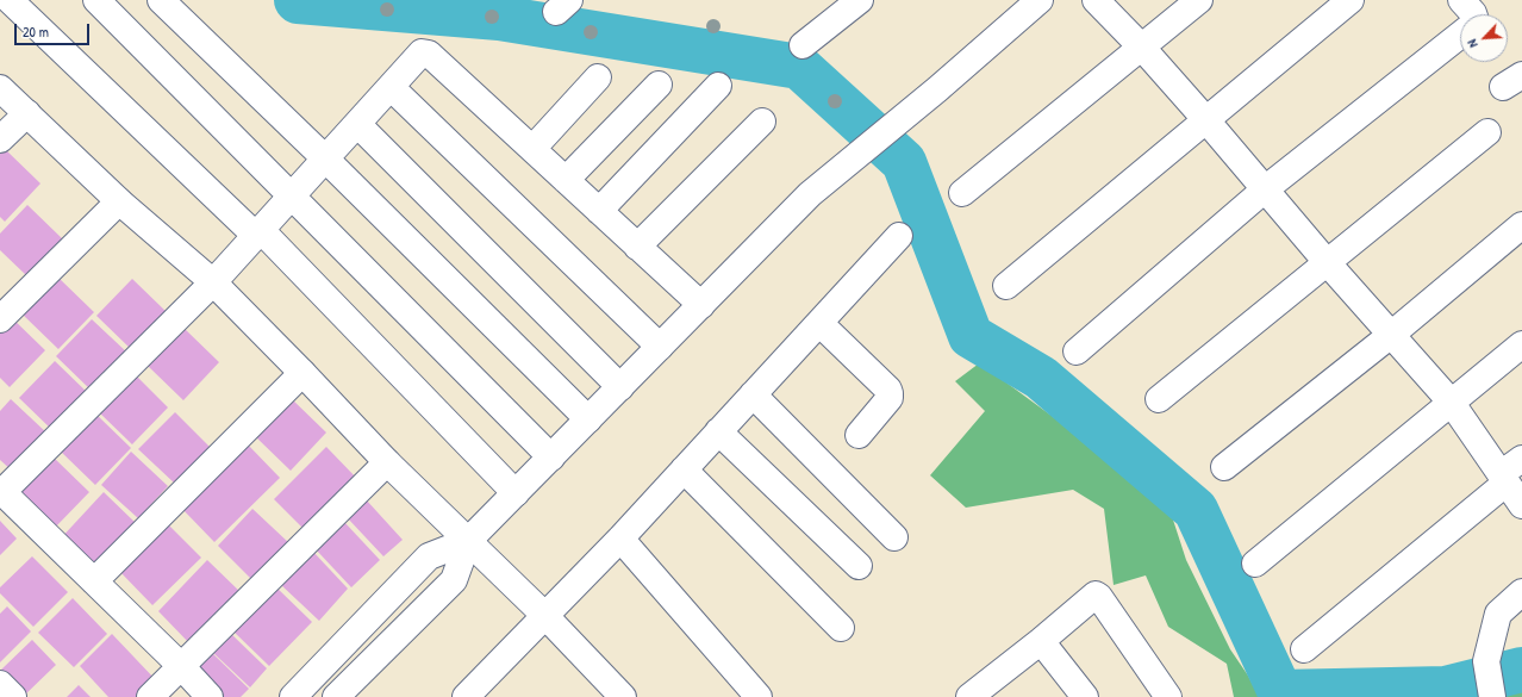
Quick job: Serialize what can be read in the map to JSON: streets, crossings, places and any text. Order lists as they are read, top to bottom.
{
  "scale_bar": "20 m",
  "north": "bottom left"
}
